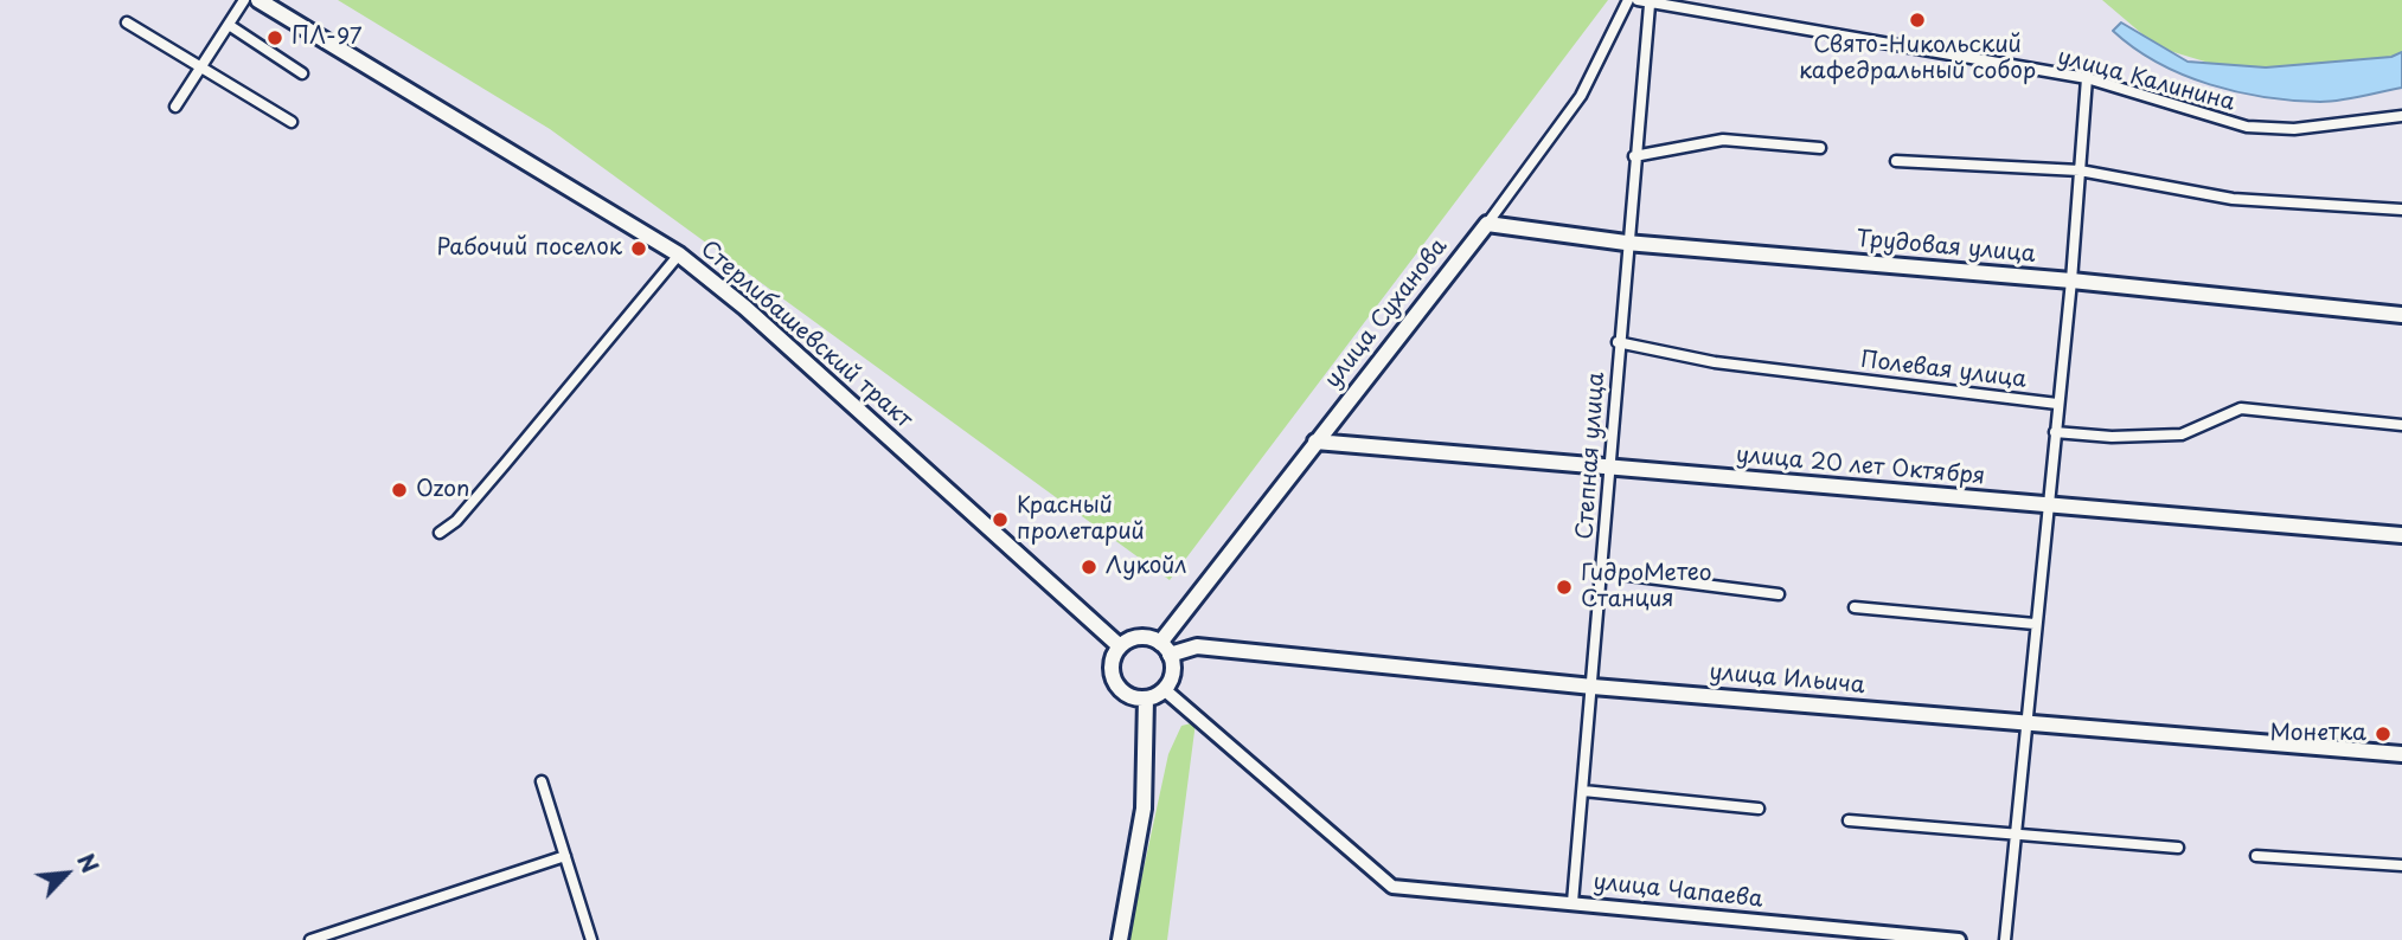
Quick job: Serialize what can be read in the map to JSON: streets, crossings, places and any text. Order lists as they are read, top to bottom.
{
  "streets": {
    "main road": [
      "Трудовая улица",
      "улица Суханова",
      "Стерлибашевский тракт",
      "улица 20 лет Октября",
      "улица Ильича"
    ],
    "street": [
      "улица Калинина",
      "Полевая улица",
      "Степная улица",
      "улица Чапаева"
    ]
  },
  "crossings": [
    ["улица Калинина", "Полевая улица"],
    ["улица Калинина", "Степная улица"],
    ["Трудовая улица", "улица Суханова"],
    ["Трудовая улица", "Полевая улица"],
    ["Трудовая улица", "Степная улица"],
    ["улица Суханова", "Стерлибашевский тракт"],
    ["улица Суханова", "улица 20 лет Октября"],
    ["улица Суханова", "улица Ильича"],
    ["улица Суханова", "улица Чапаева"],
    ["Стерлибашевский тракт", "улица Ильича"],
    ["Стерлибашевский тракт", "улица Чапаева"],
    ["Полевая улица", "Степная улица"],
    ["Полевая улица", "улица 20 лет Октября"],
    ["Полевая улица", "улица Ильича"],
    ["Степная улица", "улица 20 лет Октября"],
    ["Степная улица", "улица Ильича"],
    ["Степная улица", "улица Чапаева"],
    ["улица Ильича", "улица Чапаева"]
  ],
  "places": [
    "Свято-Никольский кафедральный собор",
    "ПЛ-97",
    "Рабочий поселок",
    "Ozon",
    "Красный пролетарий",
    "Лукойл",
    "ГидроМетео Станция",
    "Монетка"
  ],
  "north": "top right"
}
